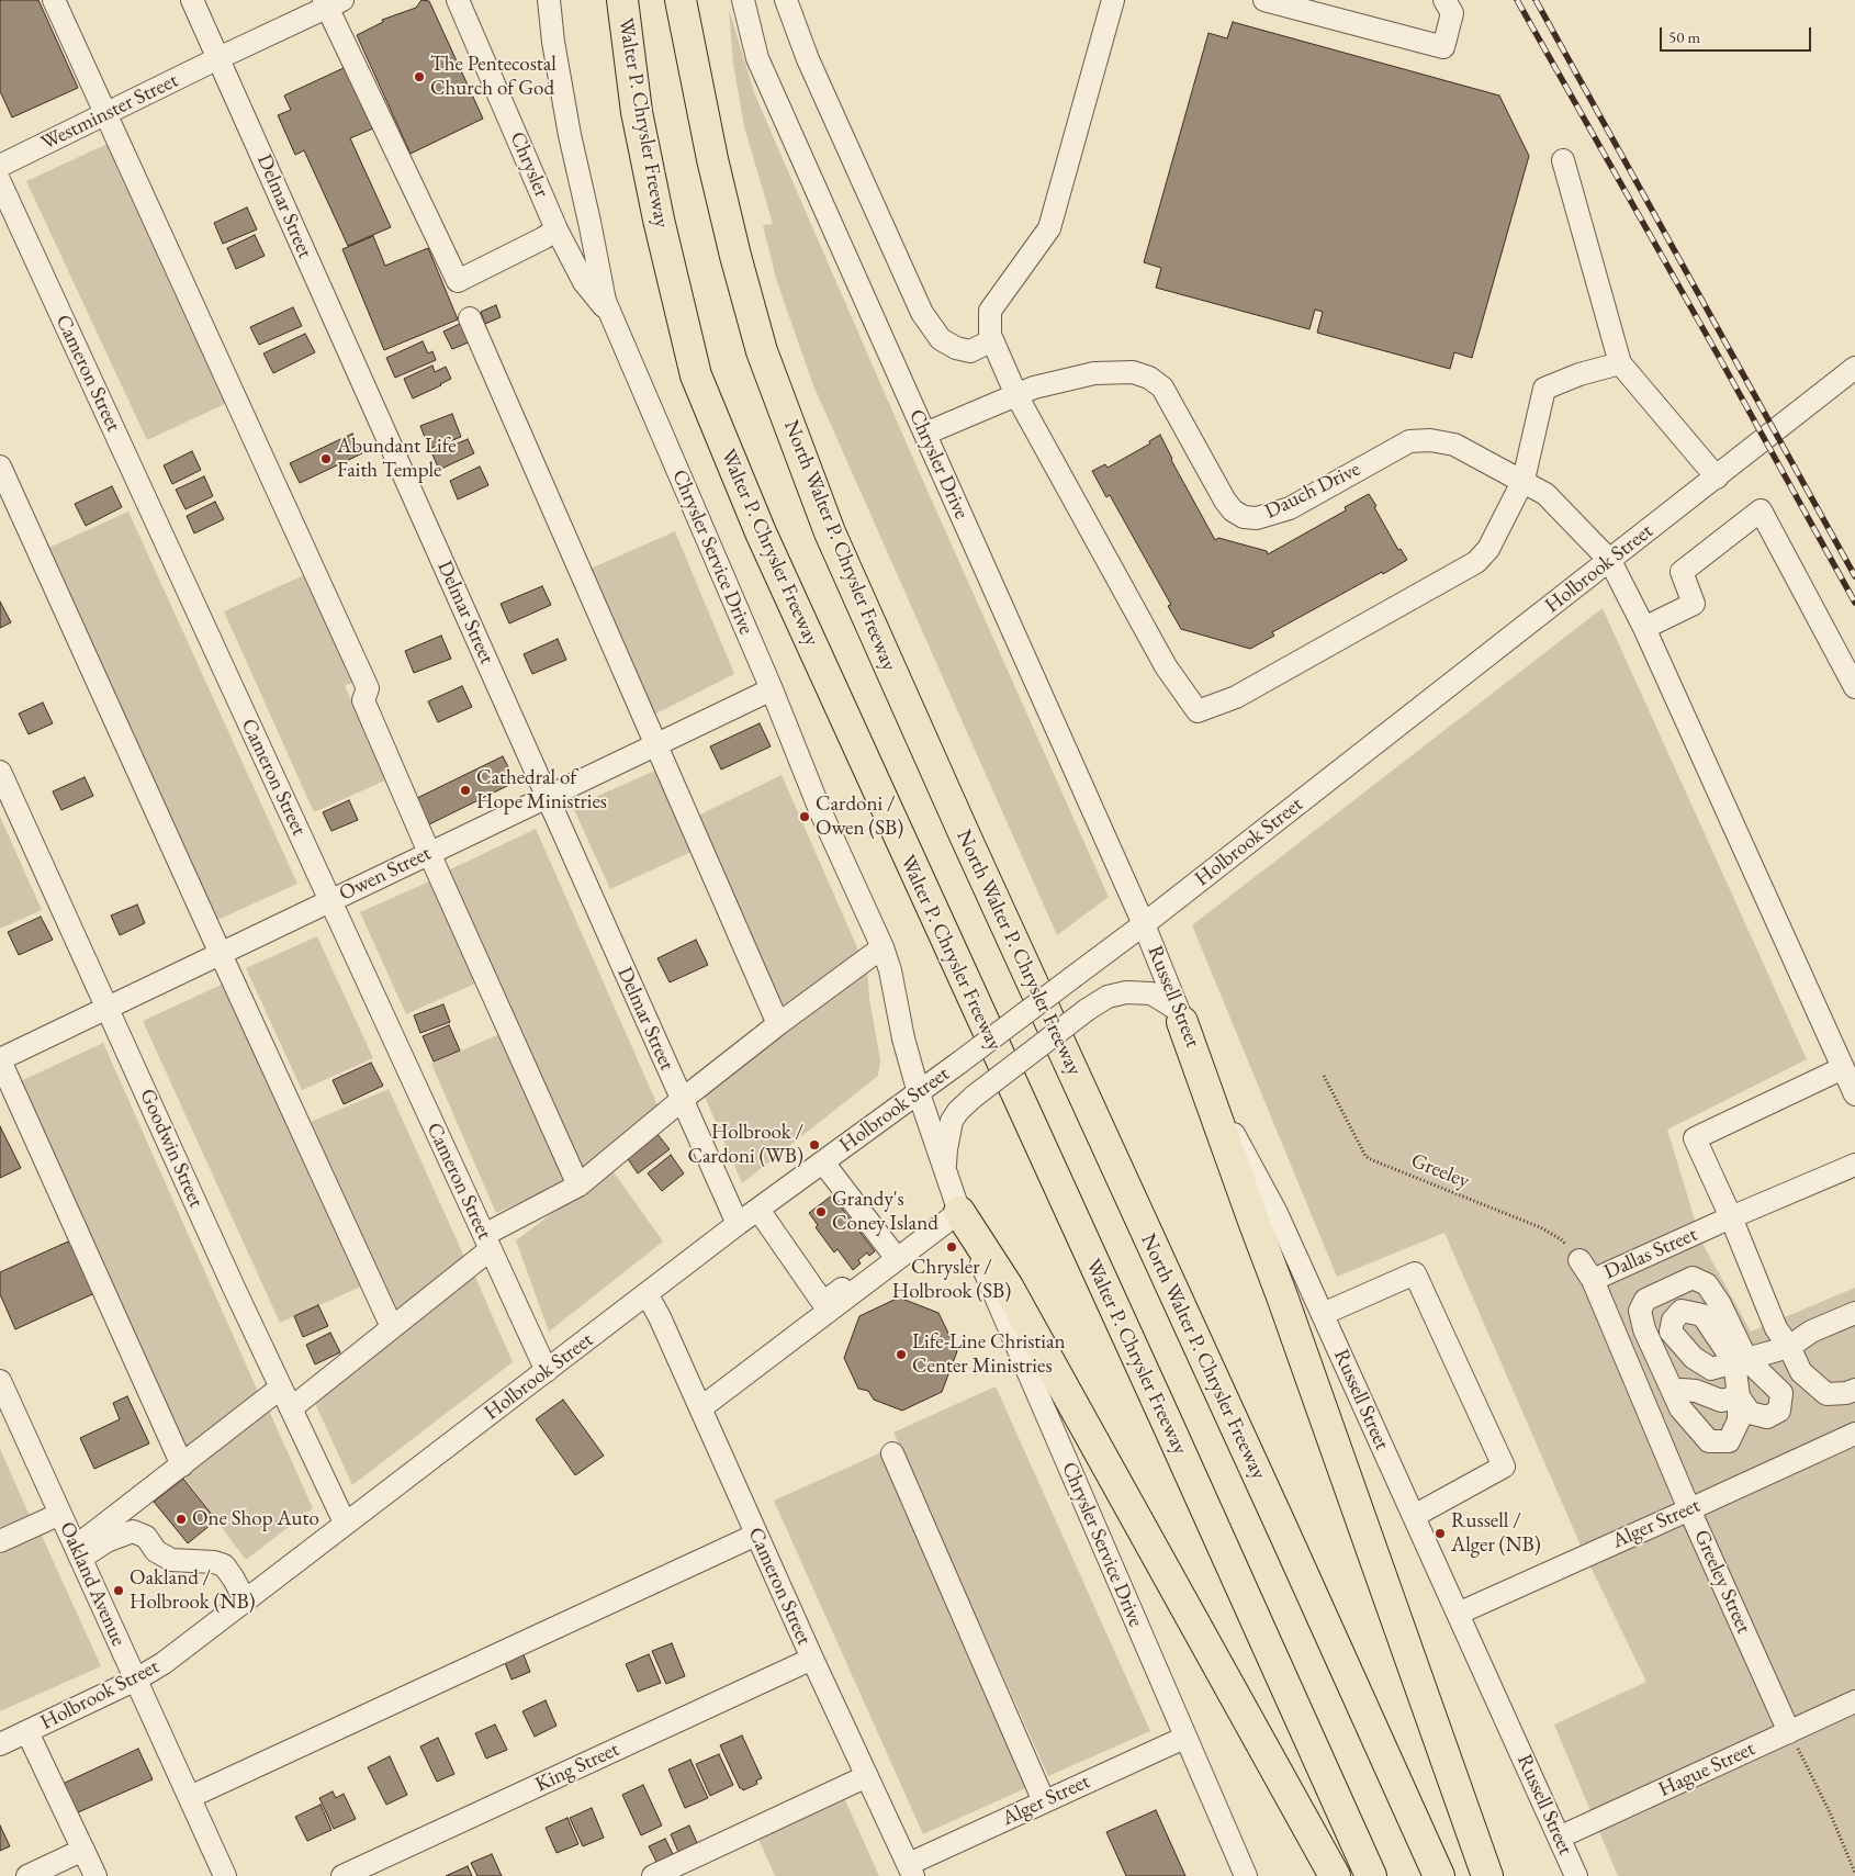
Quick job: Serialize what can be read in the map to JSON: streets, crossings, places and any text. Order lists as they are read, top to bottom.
{
  "streets": {
    "highway": ["Walter P. Chrysler Freeway", "North Walter P. Chrysler Freeway"],
    "street": [
      "Westminster Street",
      "Chrysler",
      "Delmar Street",
      "Cameron Street",
      "Chrysler Drive",
      "Dauch Drive",
      "Chrysler Service Drive",
      "Holbrook Street",
      "Owen Street",
      "Russell Street",
      "Goodwin Street",
      "Dallas Street",
      "Alger Street",
      "Greeley Street",
      "Oakland Avenue",
      "King Street",
      "Hague Street"
    ],
    "path": ["Greeley"]
  },
  "crossings": [
    ["Westminster Street", "Delmar Street"],
    ["Chrysler", "Chrysler Service Drive"],
    ["Delmar Street", "Holbrook Street"],
    ["Delmar Street", "Owen Street"],
    ["Cameron Street", "Holbrook Street"],
    ["Cameron Street", "Owen Street"],
    ["Cameron Street", "Alger Street"],
    ["Cameron Street", "King Street"],
    ["Chrysler Drive", "Dauch Drive"],
    ["Chrysler Drive", "Holbrook Street"],
    ["Chrysler Drive", "Russell Street"],
    ["Dauch Drive", "Holbrook Street"],
    ["Chrysler Service Drive", "Holbrook Street"],
    ["Chrysler Service Drive", "Owen Street"],
    ["Chrysler Service Drive", "Alger Street"],
    ["Holbrook Street", "Russell Street"],
    ["Holbrook Street", "Goodwin Street"],
    ["Holbrook Street", "Oakland Avenue"],
    ["Owen Street", "Goodwin Street"],
    ["Russell Street", "Alger Street"],
    ["Russell Street", "Hague Street"],
    ["Greeley", "Greeley Street"],
    ["Dallas Street", "Greeley Street"],
    ["Alger Street", "Greeley Street"],
    ["Greeley Street", "Hague Street"]
  ],
  "places": [
    "The Pentecostal Church of God",
    "Abundant Life Faith Temple",
    "Cathedral of Hope Ministries",
    "Cardoni / Owen (SB)",
    "Holbrook / Cardoni (WB)",
    "Grandy's Coney Island",
    "Chrysler / Holbrook (SB)",
    "Life-Line Christian Center Ministries",
    "One Shop Auto",
    "Russell / Alger (NB)",
    "Oakland / Holbrook (NB)"
  ],
  "scale_bar": "50 m"
}
